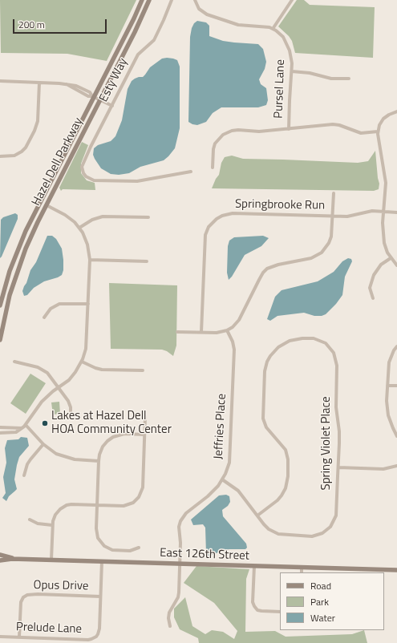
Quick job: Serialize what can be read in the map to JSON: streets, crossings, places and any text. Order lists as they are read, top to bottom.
{
  "streets": {
    "main road": ["Hazel Dell Parkway", "East 126th Street"],
    "street": [
      "Esty Way",
      "Pursel Lane",
      "Springbrooke Run",
      "Jeffries Place",
      "Spring Violet Place",
      "Opus Drive",
      "Prelude Lane"
    ]
  },
  "crossings": [
    ["Jeffries Place", "Spring Violet Place"],
    ["Jeffries Place", "East 126th Street"],
    ["Opus Drive", "Prelude Lane"]
  ],
  "places": ["Lakes at Hazel Dell HOA Community Center"],
  "legend": ["Road", "Park", "Water"],
  "scale_bar": "200 m"
}
